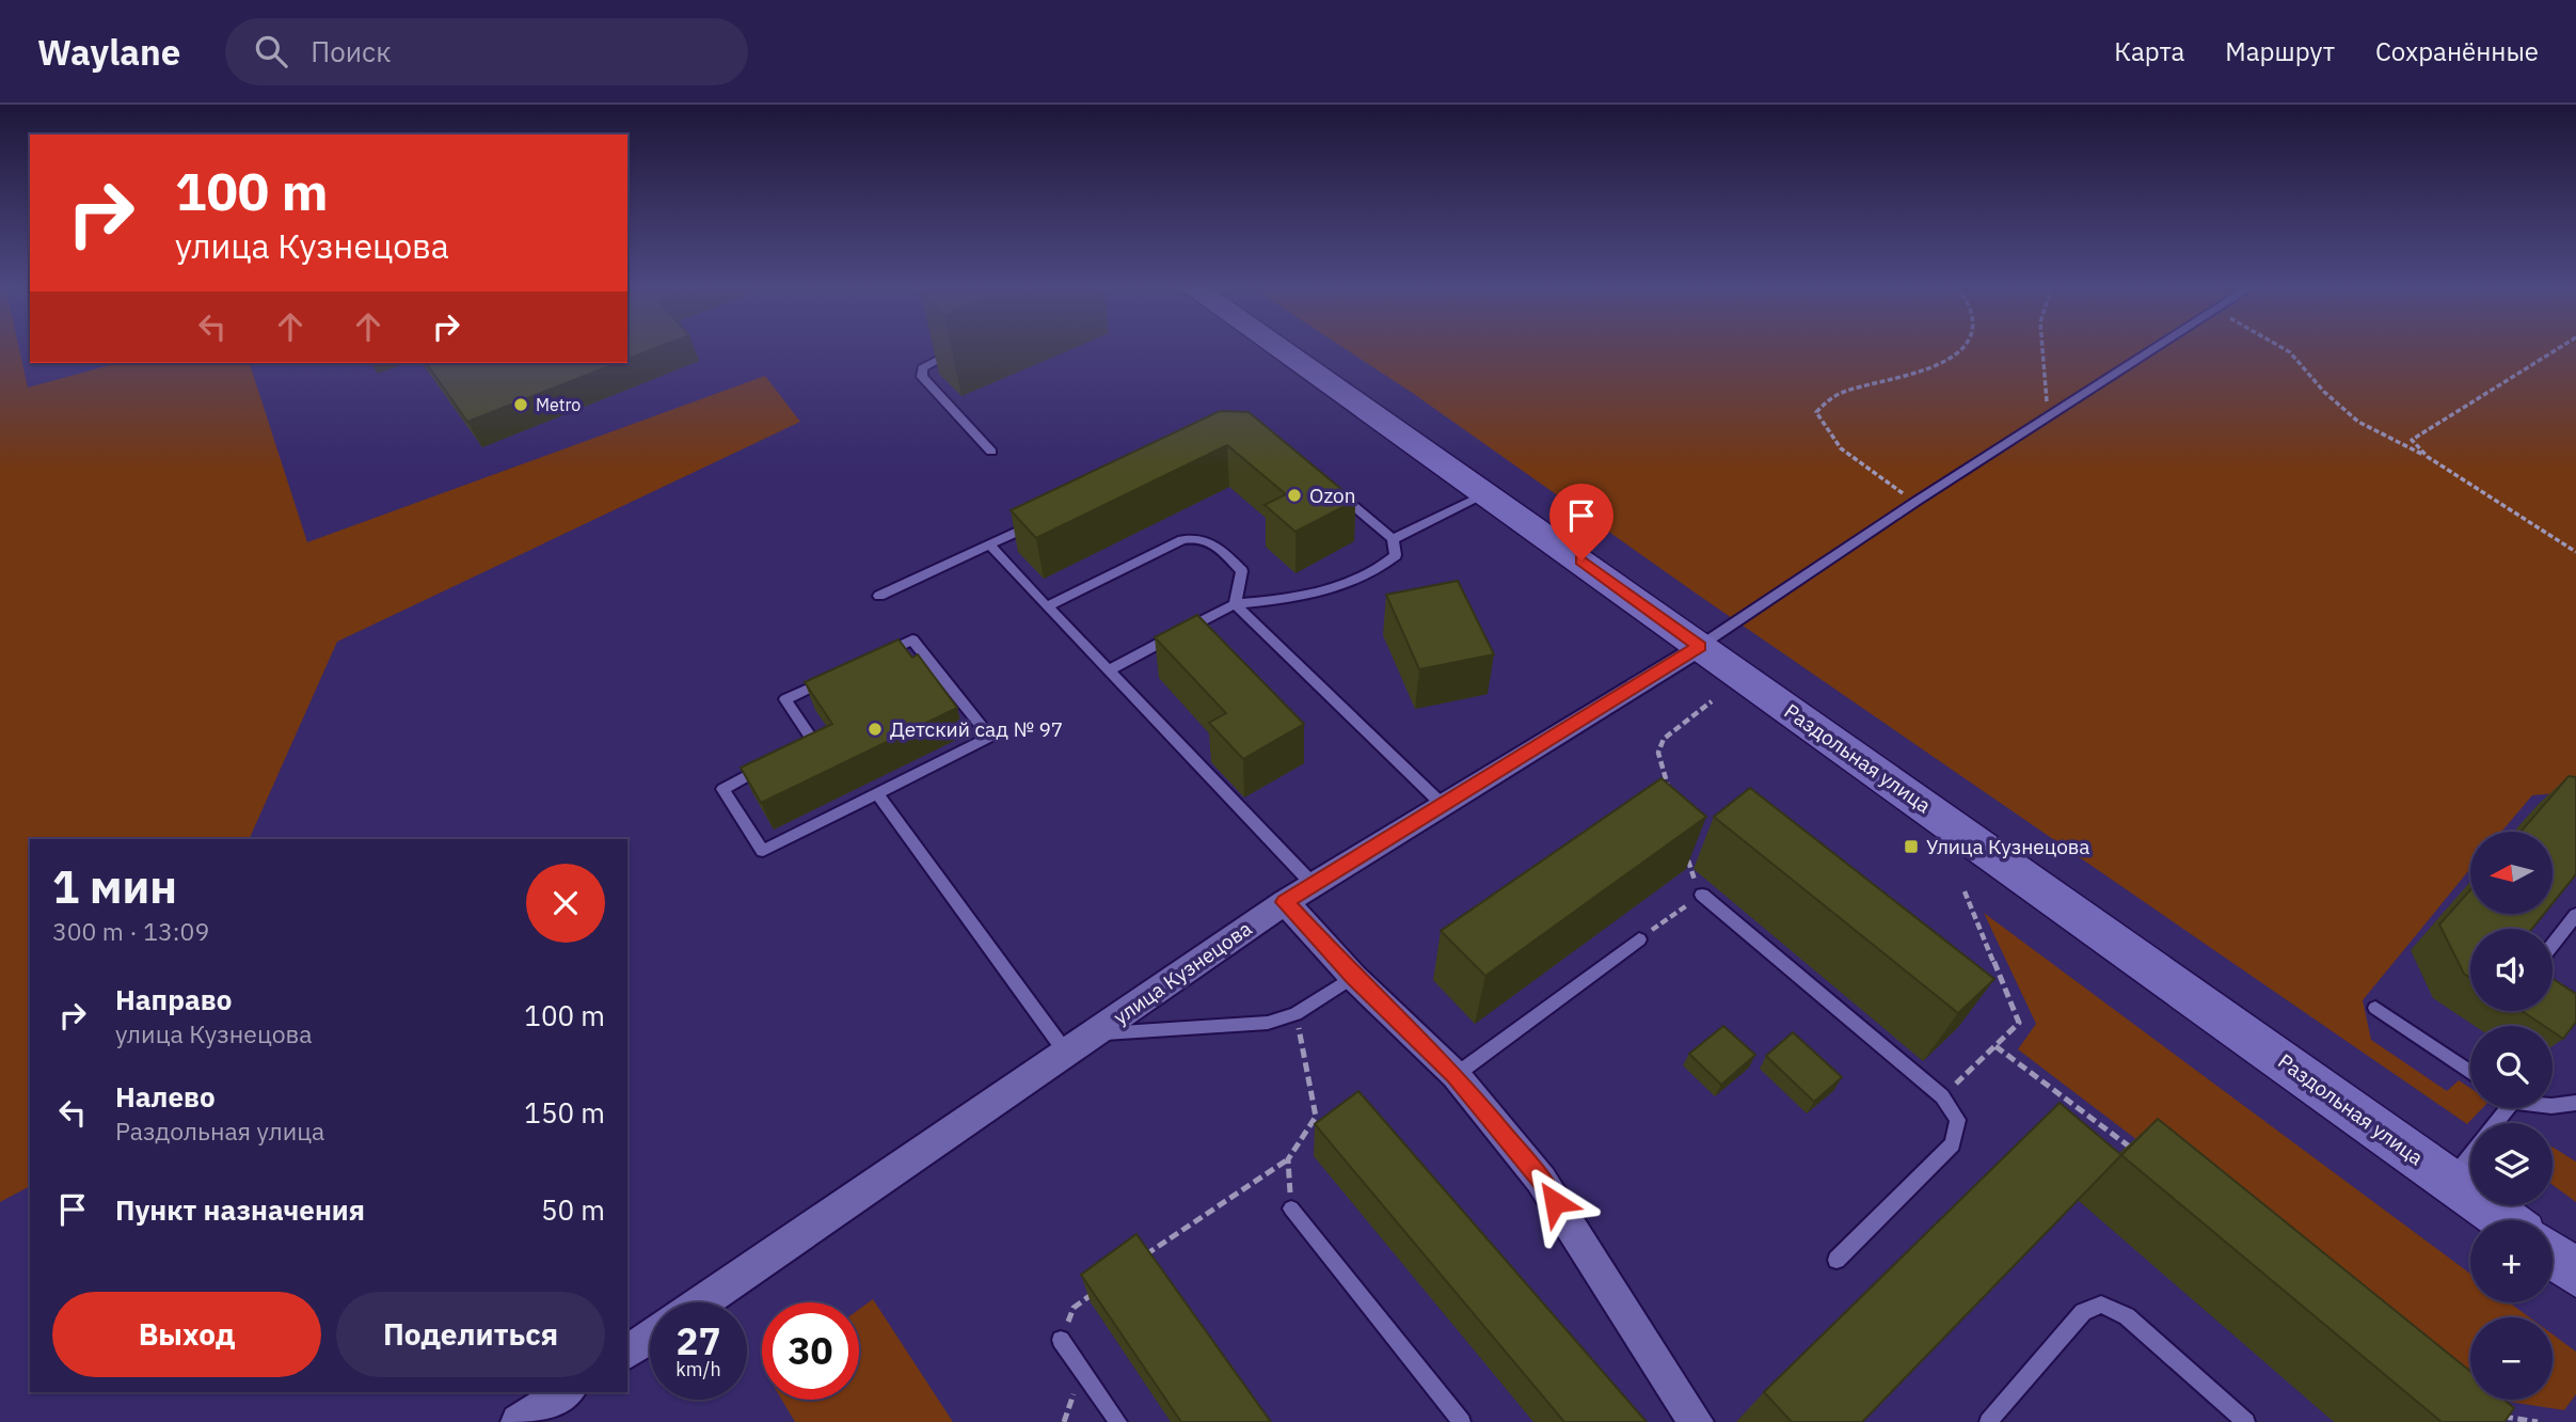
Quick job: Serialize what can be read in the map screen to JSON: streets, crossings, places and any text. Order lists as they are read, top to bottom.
{
  "streets": {
    "main road": ["Раздольная улица"],
    "street": ["улица Кузнецова"]
  },
  "crossings": [
    ["Раздольная улица", "улица Кузнецова"]
  ],
  "places": {
    "other": ["Metro", "Ozon", "Детский сад № 97"],
    "transit": ["Улица Кузнецова"]
  },
  "north": "left",
  "page": {
    "header": "Waylane",
    "search": "Поиск",
    "nav": ["Карта", "Маршрут", "Сохранённые"],
    "turn": ["100 m", "улица Кузнецова"],
    "map_buttons": ["+", "−"],
    "heading": ["1 мин", "300 m · 13:09"],
    "list": [
      {
        "name": "Направо",
        "note": "улица Кузнецова",
        "value": "100 m"
      },
      {
        "name": "Налево",
        "note": "Раздольная улица",
        "value": "150 m"
      },
      {
        "name": "Пункт назначения",
        "value": "50 m"
      }
    ],
    "buttons": ["Выход", "Поделиться"],
    "speed": "27 km/h",
    "limit": "30"
  }
}
